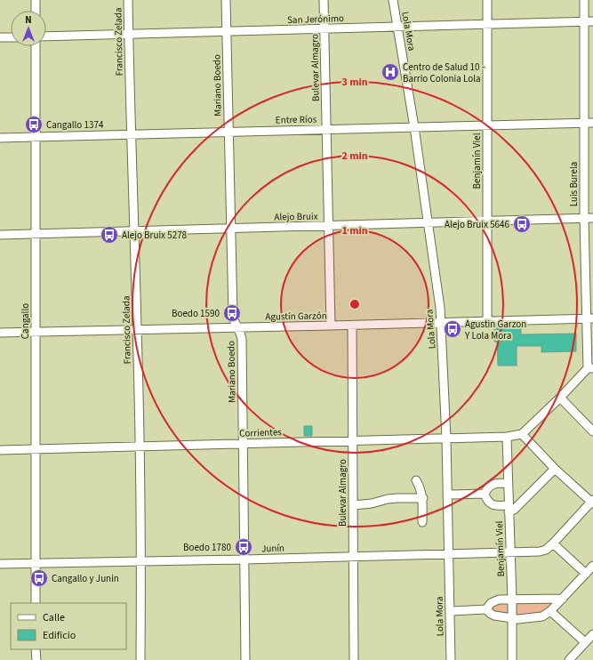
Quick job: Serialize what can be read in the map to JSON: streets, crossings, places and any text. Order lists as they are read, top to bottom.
{
  "streets": {
    "street": [
      "San Jerónimo",
      "Lola Mora",
      "Francisco Zelada",
      "Bulevar Almagro",
      "Mariano Boedo",
      "Entre Ríos",
      "Benjamín Viel",
      "Luis Burela",
      "Alejo Bruix",
      "Agustín Garzón",
      "Cangallo",
      "Corrientes",
      "Junín"
    ]
  },
  "crossings": [
    ["San Jerónimo", "Lola Mora"],
    ["San Jerónimo", "Francisco Zelada"],
    ["San Jerónimo", "Bulevar Almagro"],
    ["San Jerónimo", "Mariano Boedo"],
    ["San Jerónimo", "Benjamín Viel"],
    ["San Jerónimo", "Luis Burela"],
    ["Lola Mora", "Entre Ríos"],
    ["Lola Mora", "Alejo Bruix"],
    ["Lola Mora", "Agustín Garzón"],
    ["Lola Mora", "Corrientes"],
    ["Lola Mora", "Junín"],
    ["Francisco Zelada", "Entre Ríos"],
    ["Francisco Zelada", "Alejo Bruix"],
    ["Francisco Zelada", "Agustín Garzón"],
    ["Francisco Zelada", "Corrientes"],
    ["Francisco Zelada", "Junín"],
    ["Bulevar Almagro", "Entre Ríos"],
    ["Bulevar Almagro", "Alejo Bruix"],
    ["Bulevar Almagro", "Agustín Garzón"],
    ["Bulevar Almagro", "Corrientes"],
    ["Bulevar Almagro", "Junín"],
    ["Mariano Boedo", "Entre Ríos"],
    ["Mariano Boedo", "Alejo Bruix"],
    ["Mariano Boedo", "Agustín Garzón"],
    ["Mariano Boedo", "Corrientes"],
    ["Mariano Boedo", "Junín"],
    ["Entre Ríos", "Benjamín Viel"],
    ["Entre Ríos", "Luis Burela"],
    ["Entre Ríos", "Cangallo"],
    ["Benjamín Viel", "Alejo Bruix"],
    ["Benjamín Viel", "Agustín Garzón"],
    ["Benjamín Viel", "Corrientes"],
    ["Benjamín Viel", "Junín"],
    ["Luis Burela", "Alejo Bruix"],
    ["Luis Burela", "Agustín Garzón"],
    ["Alejo Bruix", "Cangallo"],
    ["Agustín Garzón", "Cangallo"],
    ["Cangallo", "Corrientes"],
    ["Cangallo", "Junín"]
  ],
  "places": {
    "hospital": ["Centro de Salud 10 - Barrio Colonia Lola"],
    "bus stop": [
      "Cangallo 1374",
      "Alejo Bruix 5646",
      "Alejo Bruix 5278",
      "Boedo 1590",
      "Agustin Garzon Y Lola Mora",
      "Boedo 1780",
      "Cangallo y Junin"
    ]
  },
  "legend": ["Calle", "Edificio"],
  "north": "top",
  "rings": ["3 min", "2 min", "1 min"]
}
